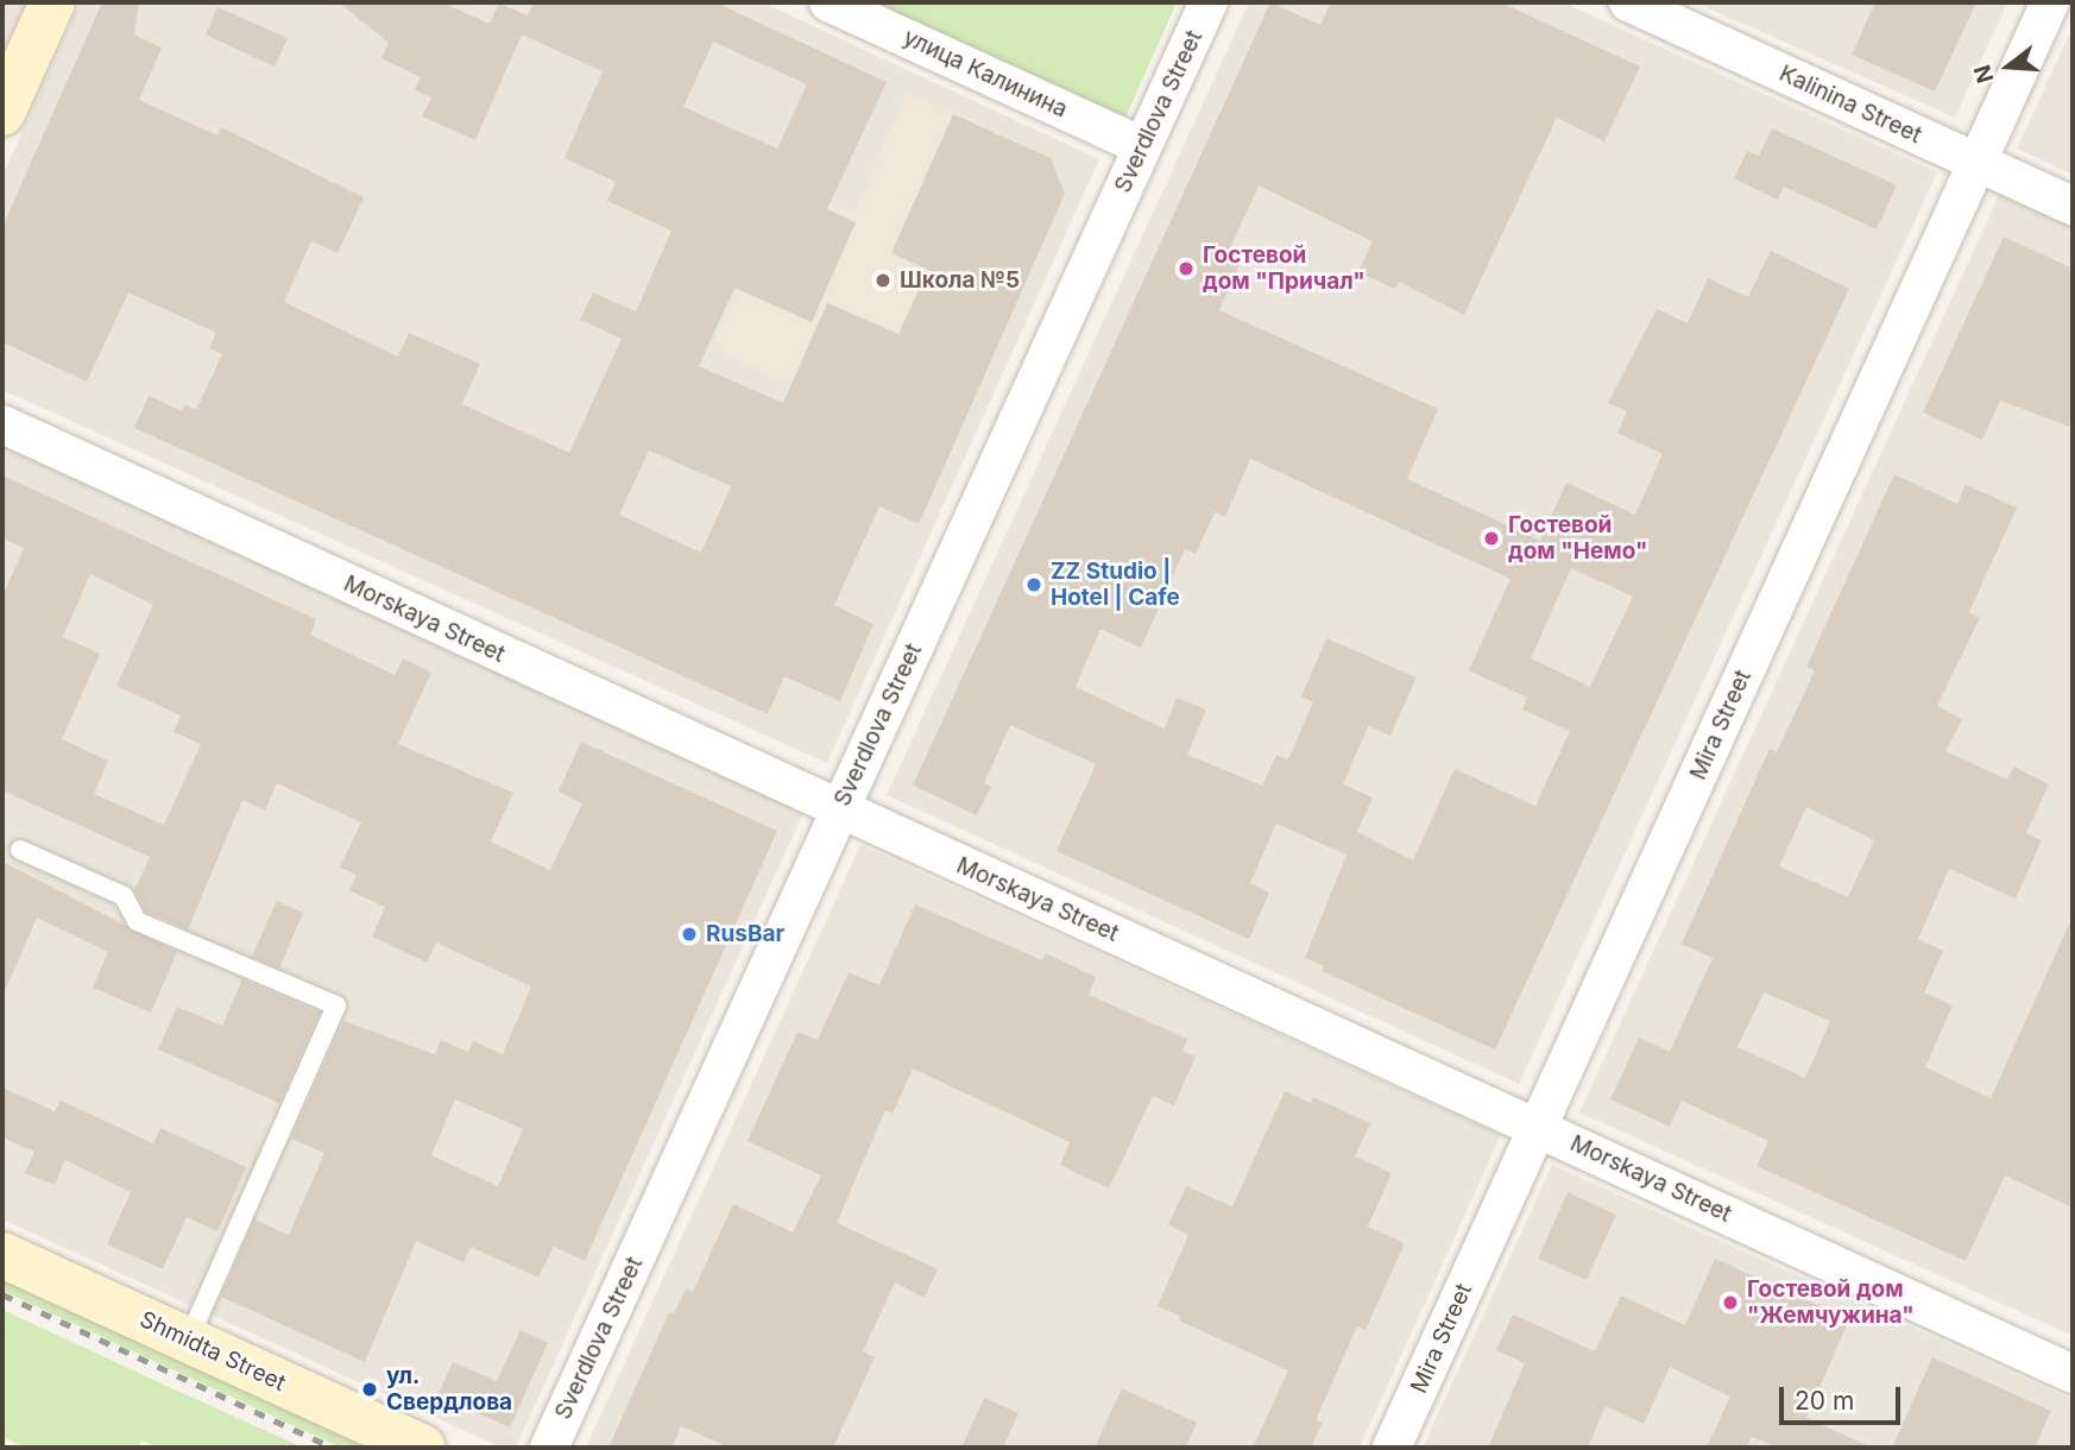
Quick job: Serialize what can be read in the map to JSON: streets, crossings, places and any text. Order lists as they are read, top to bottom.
{
  "streets": {
    "street": [
      "улица Калинина",
      "Kalinina Street",
      "Sverdlova Street",
      "Morskaya Street",
      "Mira Street",
      "Shmidta Street"
    ]
  },
  "crossings": [
    ["улица Калинина", "Sverdlova Street"],
    ["Kalinina Street", "Mira Street"],
    ["Sverdlova Street", "Morskaya Street"],
    ["Morskaya Street", "Mira Street"]
  ],
  "places": [
    "Гостевой дом \"Причал\"",
    "Школа №5",
    "Гостевой дом \"Немо\"",
    "ZZ Studio | Hotel | Cafe",
    "RusBar",
    "Гостевой дом \"Жемчужина\"",
    "ул. Свердлова"
  ],
  "scale_bar": "20 m",
  "north": "left"
}
